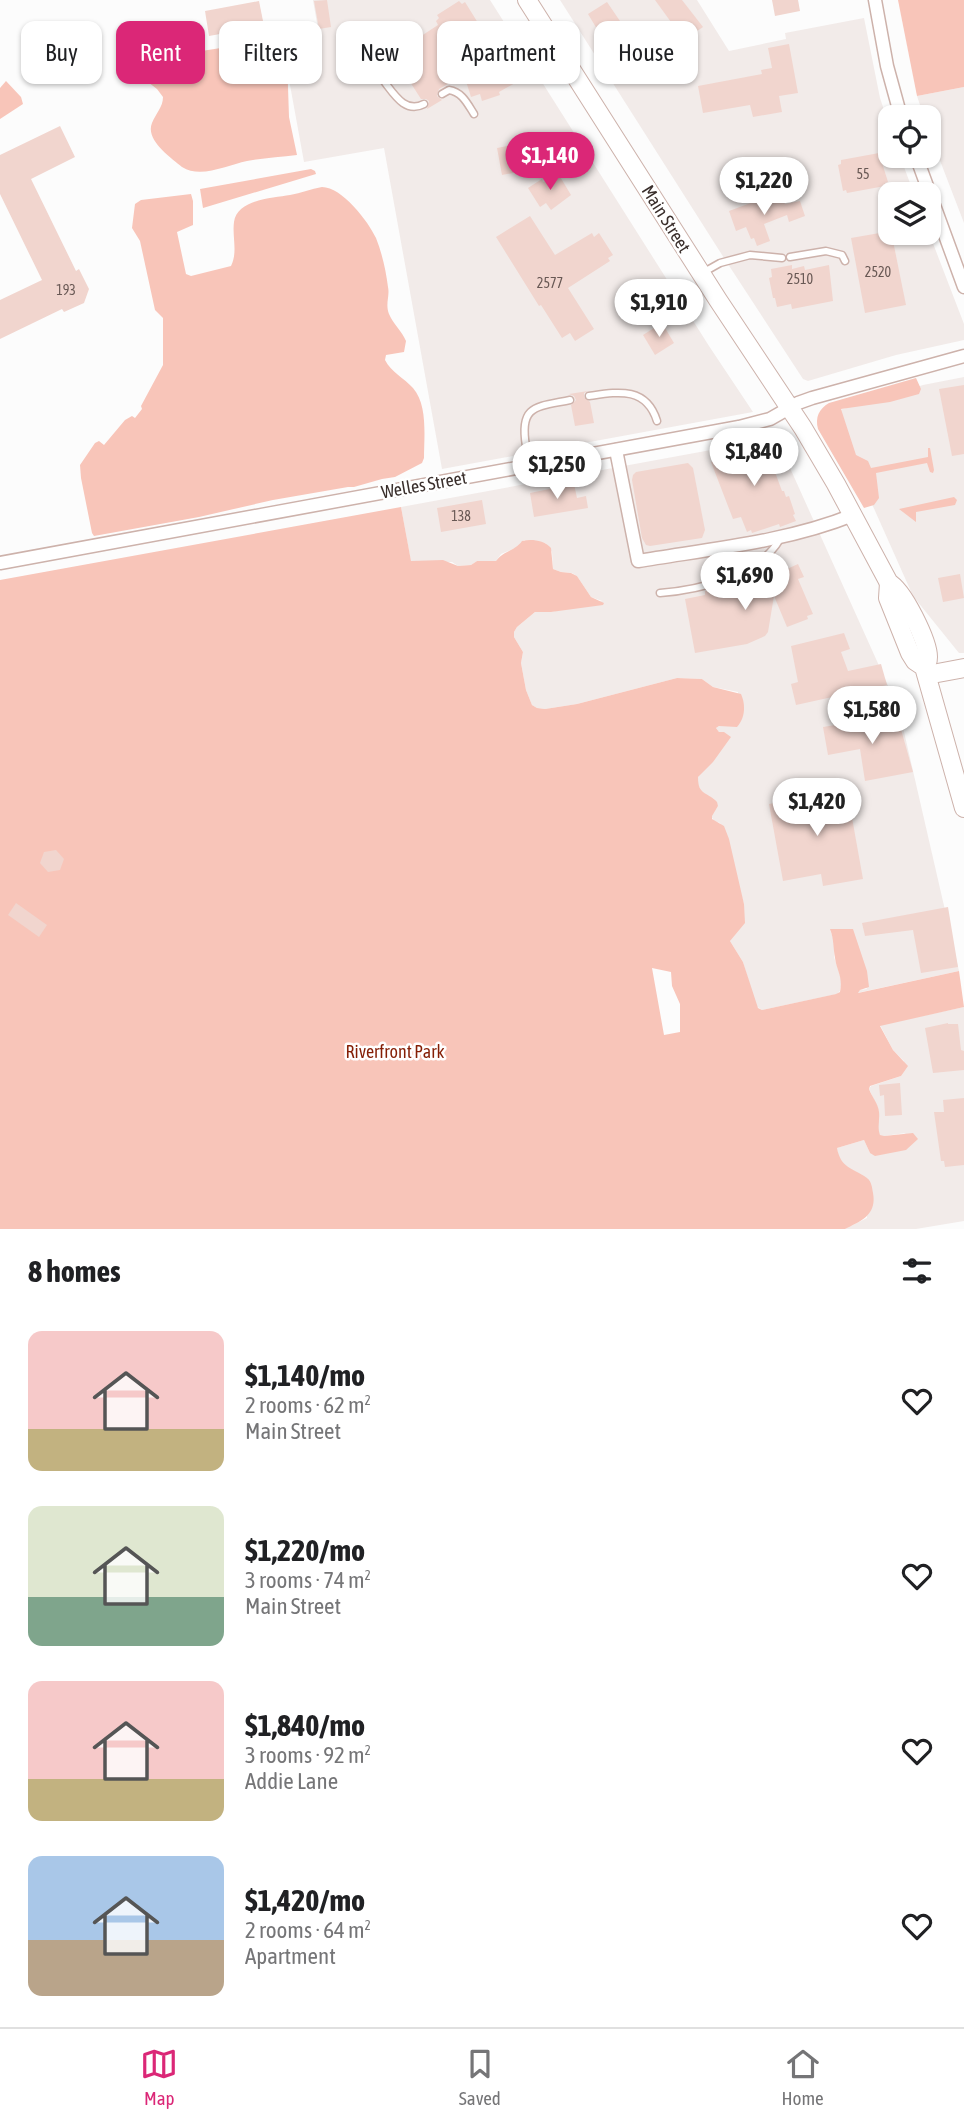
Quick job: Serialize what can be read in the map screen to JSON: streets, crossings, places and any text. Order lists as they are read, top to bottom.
{
  "streets": {
    "main road": ["Main Street"],
    "street": ["Welles Street"]
  },
  "crossings": [
    ["Main Street", "Welles Street"]
  ],
  "parks": ["Riverfront Park"],
  "house_numbers": [
    "55",
    "2520",
    "2510",
    "2577",
    "193",
    "138"
  ],
  "page": {
    "chip": [
      "Buy",
      "Rent",
      "Filters",
      "New",
      "Apartment",
      "House"
    ],
    "price": [
      "$1,140",
      "$1,220",
      "$1,910",
      "$1,840",
      "$1,250",
      "$1,690",
      "$1,580",
      "$1,420"
    ],
    "heading": "8 homes",
    "list": [
      {
        "name": "$1,140/mo",
        "note": "2 rooms · 62 m² · Main Street"
      },
      {
        "name": "$1,220/mo",
        "note": "3 rooms · 74 m² · Main Street"
      },
      {
        "name": "$1,840/mo",
        "note": "3 rooms · 92 m² · Addie Lane"
      },
      {
        "name": "$1,420/mo",
        "note": "2 rooms · 64 m² · Apartment"
      }
    ],
    "tabs": ["Map", "Saved", "Home"]
  }
}
